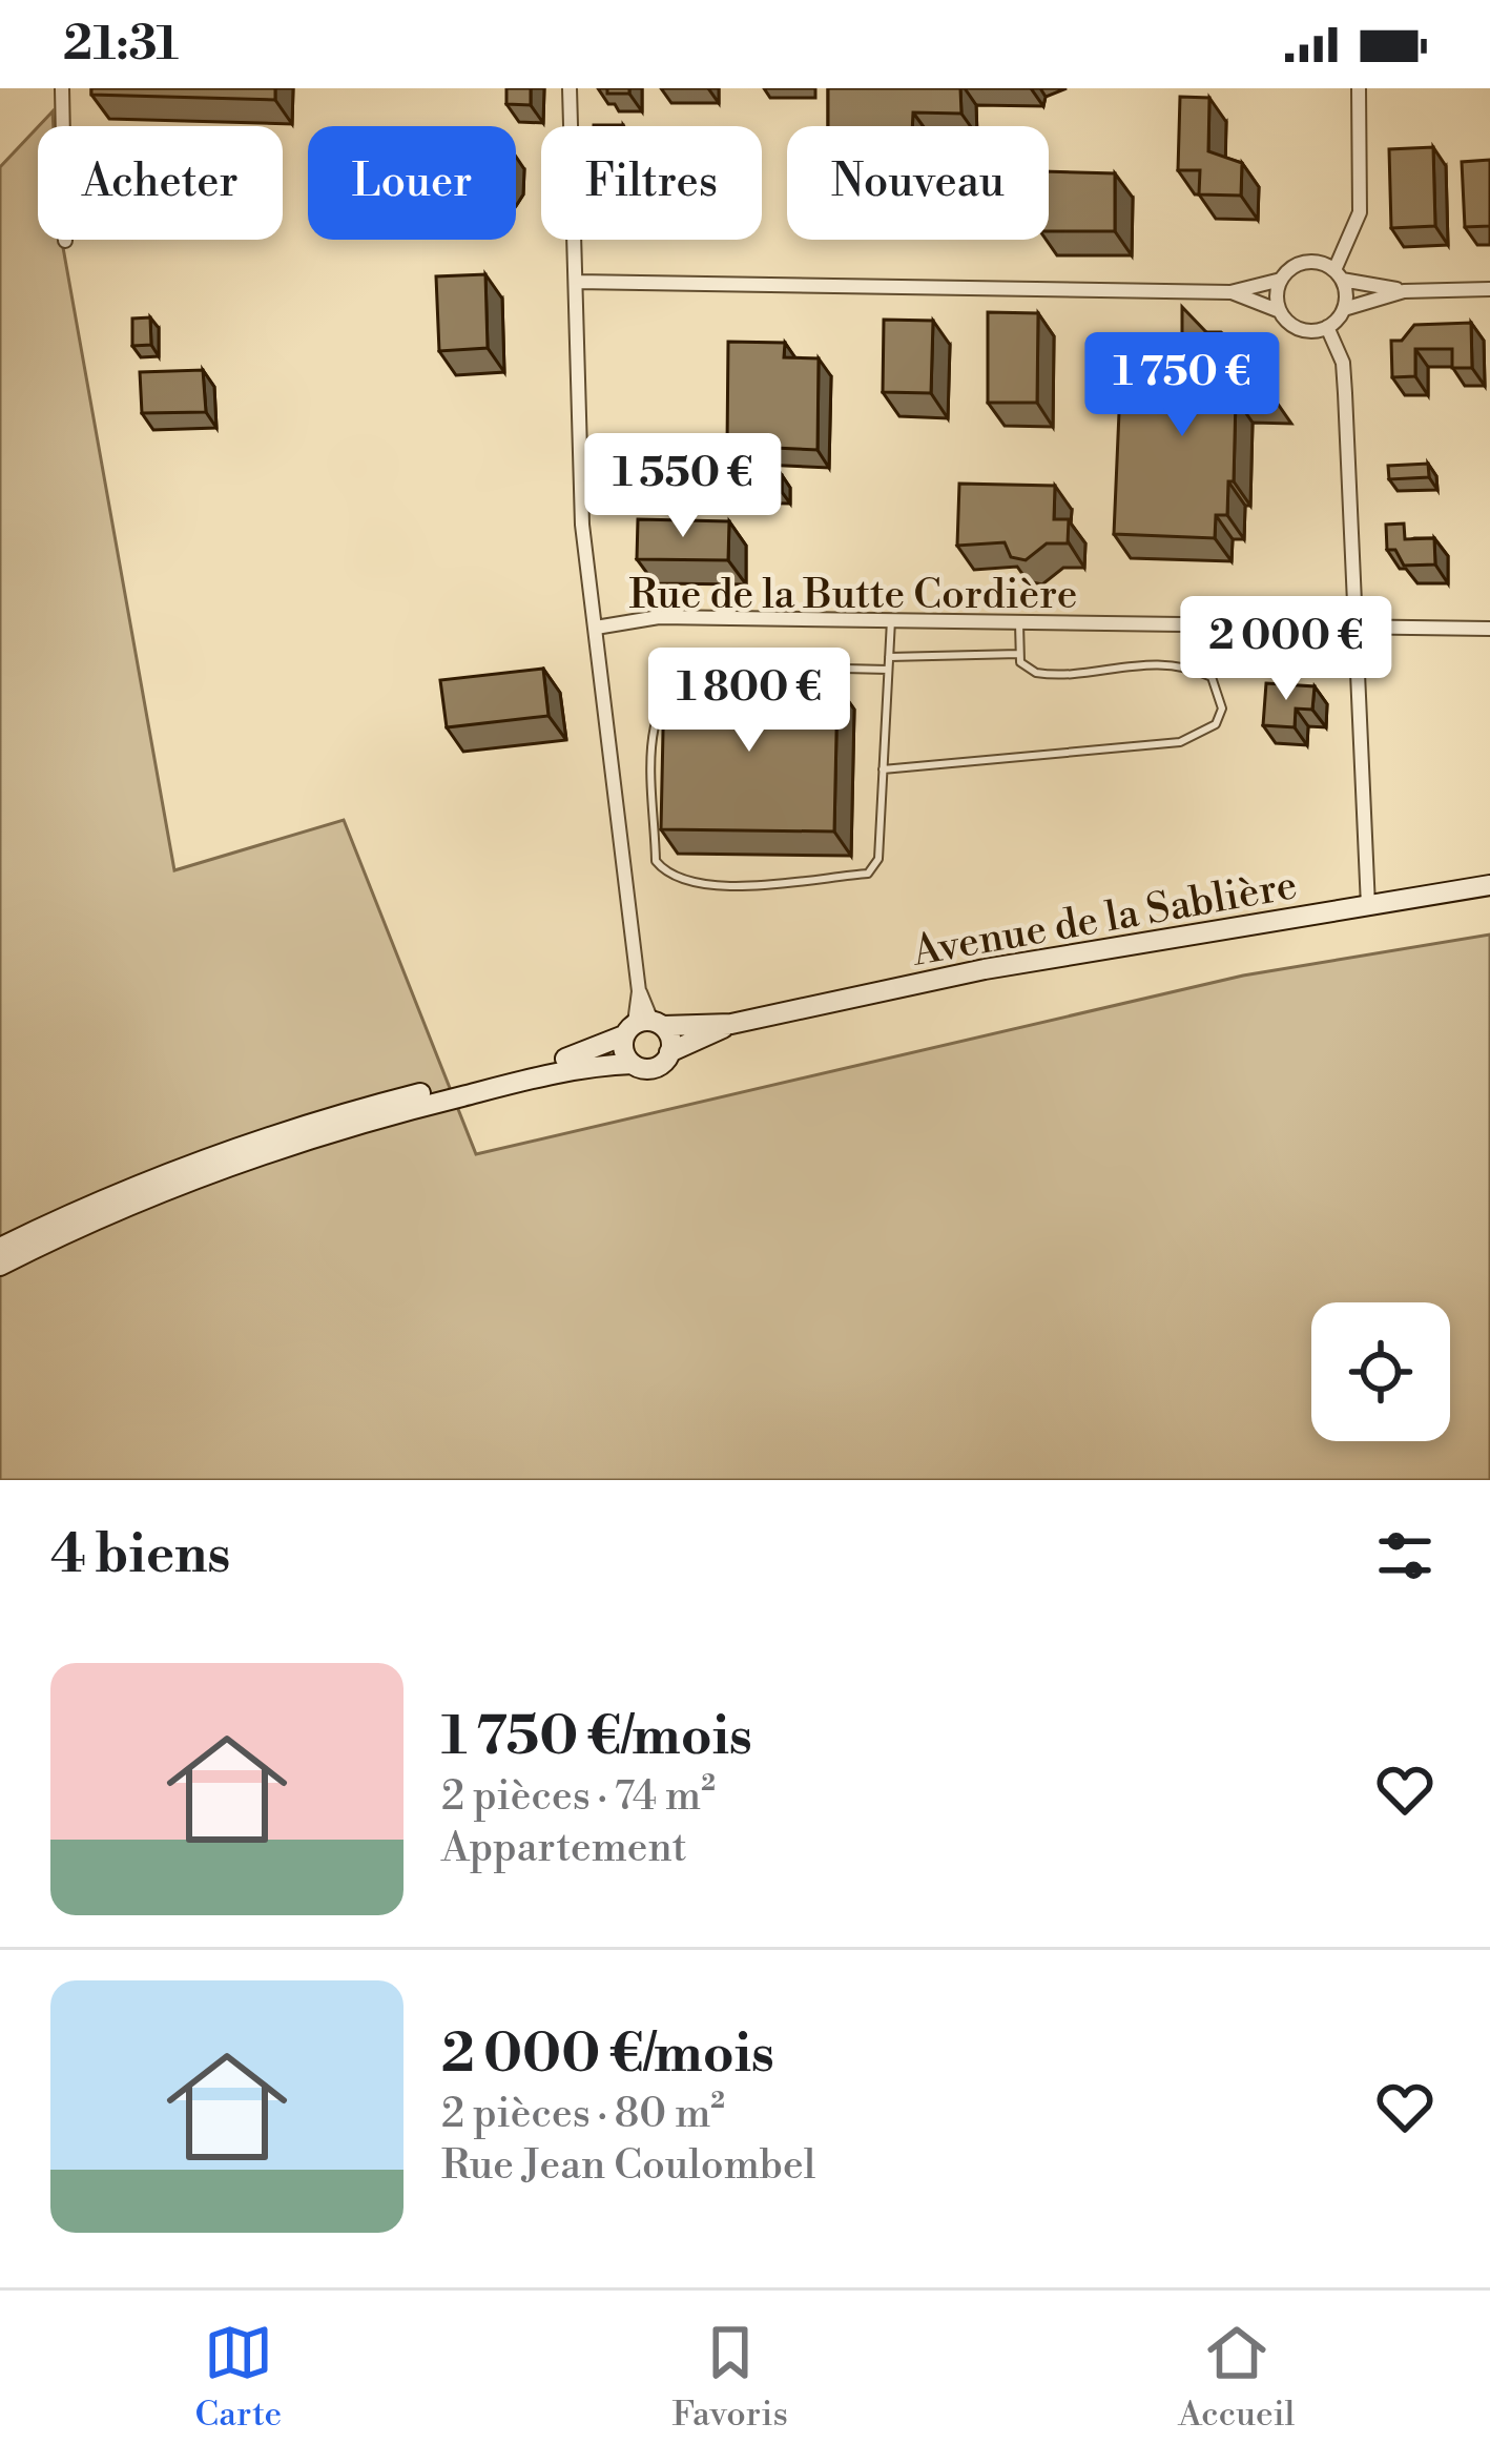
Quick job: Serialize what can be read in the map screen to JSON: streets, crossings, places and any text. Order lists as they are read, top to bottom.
{
  "streets": {
    "main road": ["Avenue de la Sablière"],
    "street": ["Rue de la Butte Cordière"]
  },
  "page": {
    "status": "21:31",
    "chip": [
      "Acheter",
      "Louer",
      "Filtres",
      "Nouveau"
    ],
    "price": [
      "1 750 €",
      "1 550 €",
      "2 000 €",
      "1 800 €"
    ],
    "heading": "4 biens",
    "list": [
      {
        "name": "1 750 €/mois",
        "note": "2 pièces · 74 m² · Appartement"
      },
      {
        "name": "2 000 €/mois",
        "note": "2 pièces · 80 m² · Rue Jean Coulombel"
      }
    ],
    "tabs": ["Carte", "Favoris", "Accueil"]
  }
}
